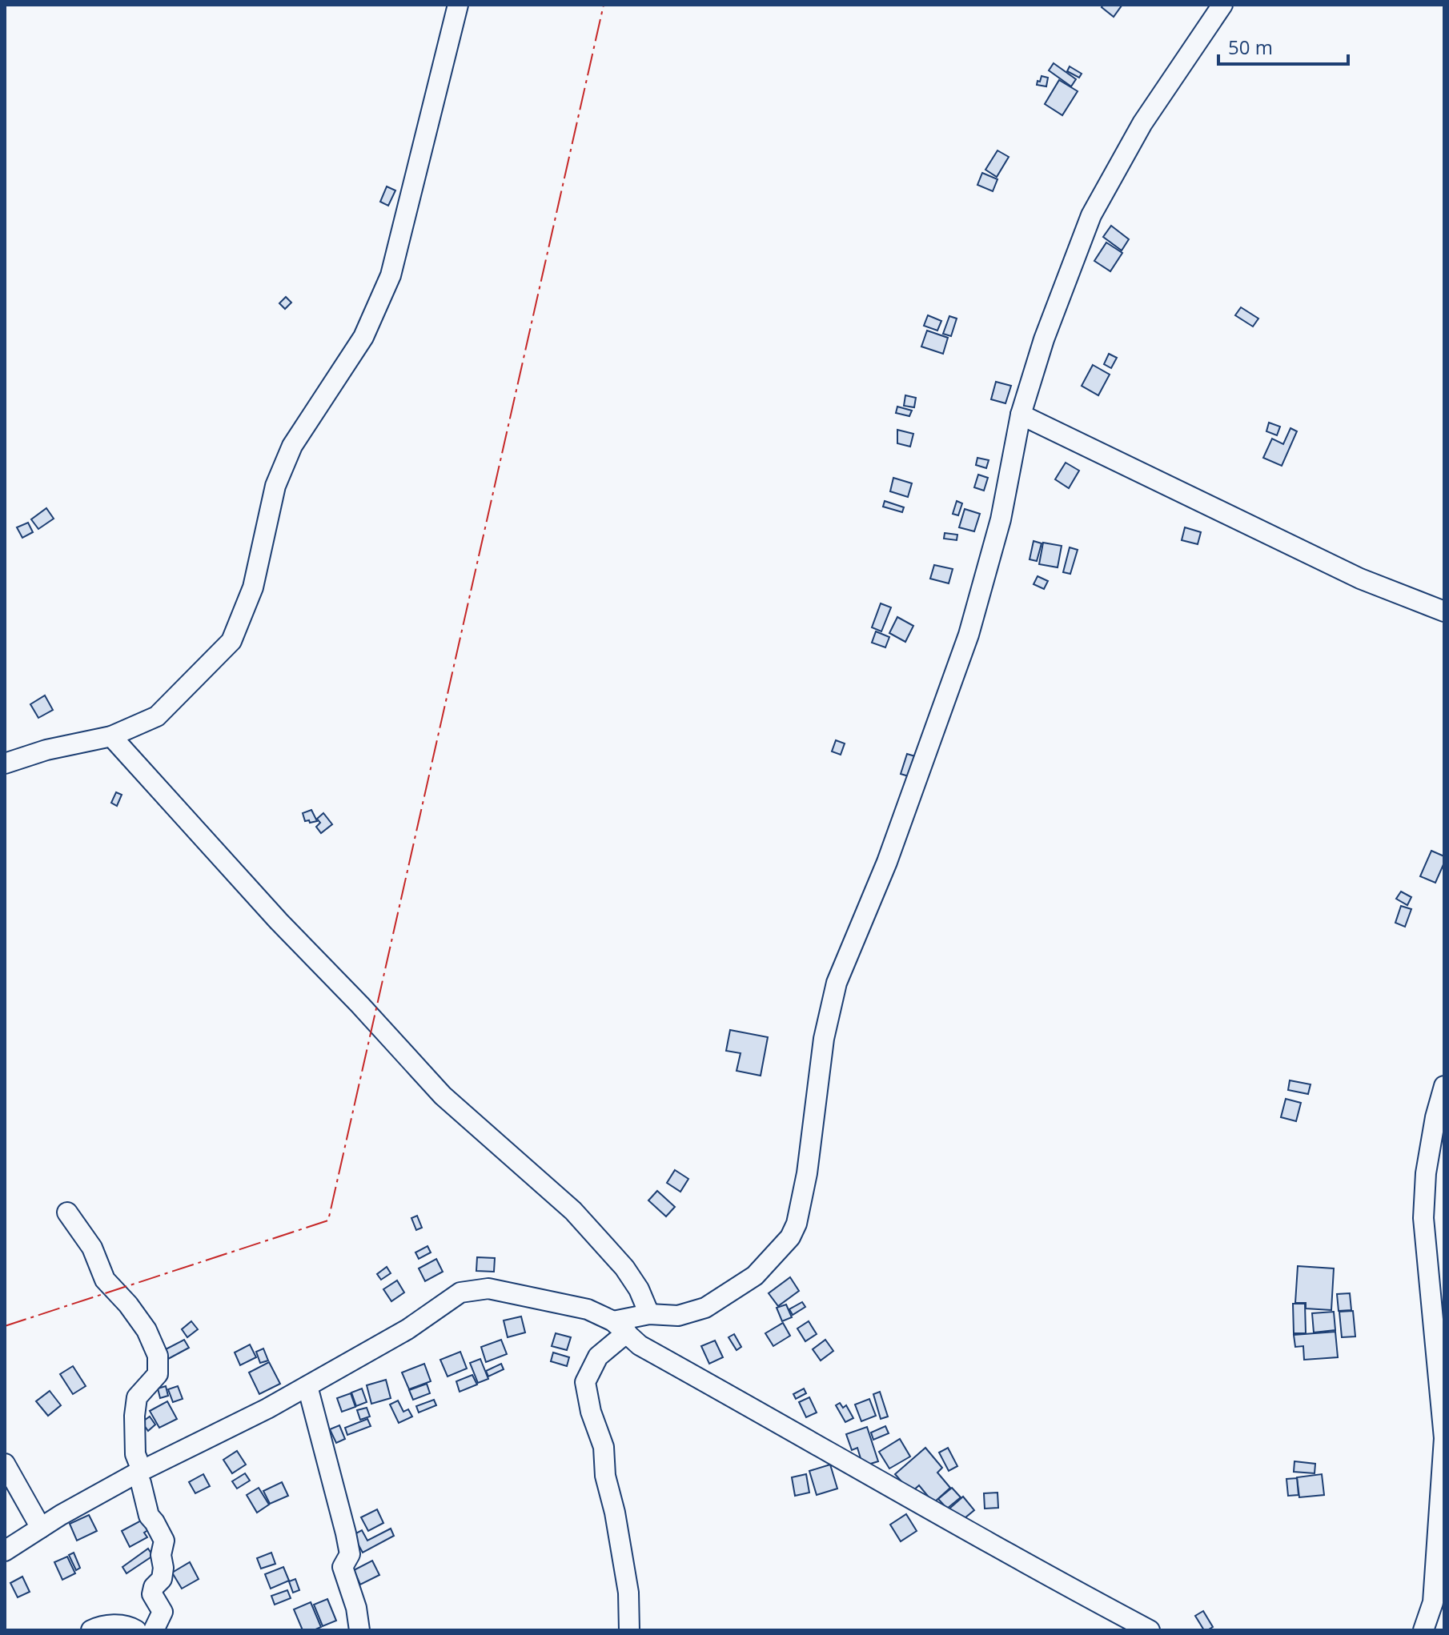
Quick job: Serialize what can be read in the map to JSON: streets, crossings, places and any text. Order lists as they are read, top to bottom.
{
  "scale_bar": "50 m"
}
